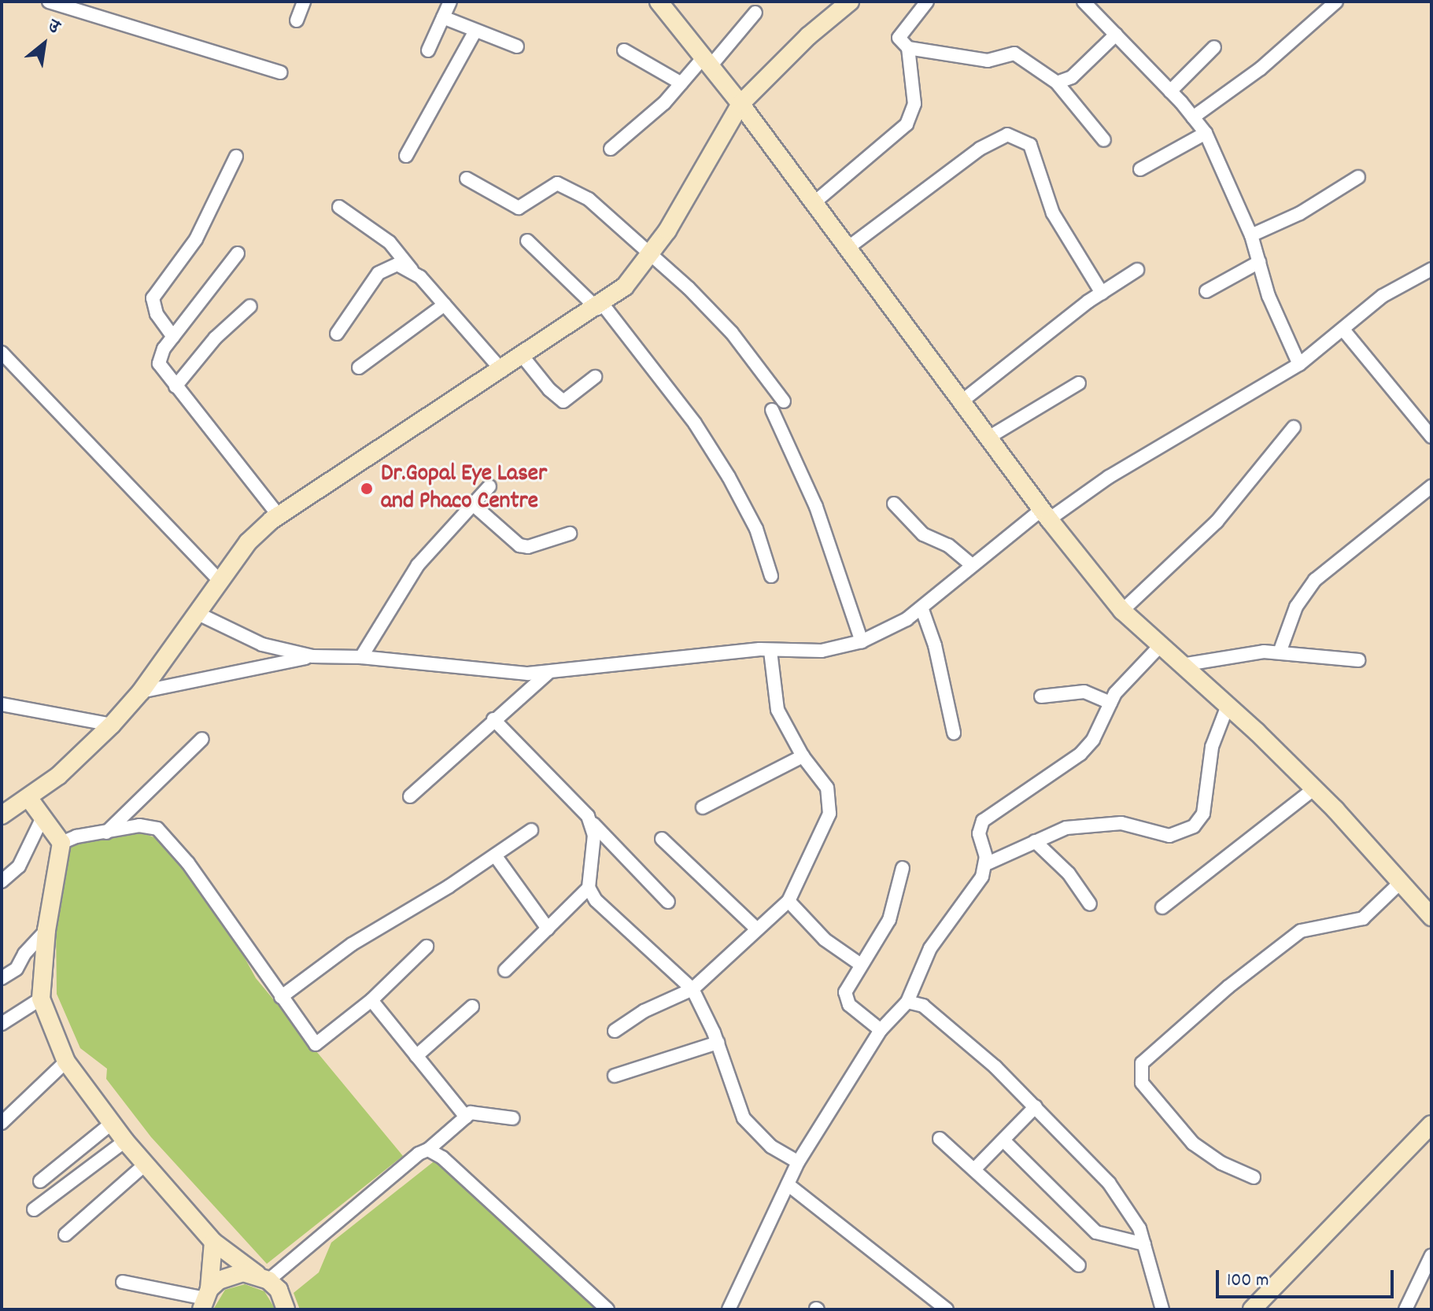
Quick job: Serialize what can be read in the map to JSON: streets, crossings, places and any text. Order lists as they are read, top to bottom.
{
  "places": ["Dr.Gopal Eye Laser and Phaco Centre"],
  "scale_bar": "100 m",
  "north": "top right"
}
